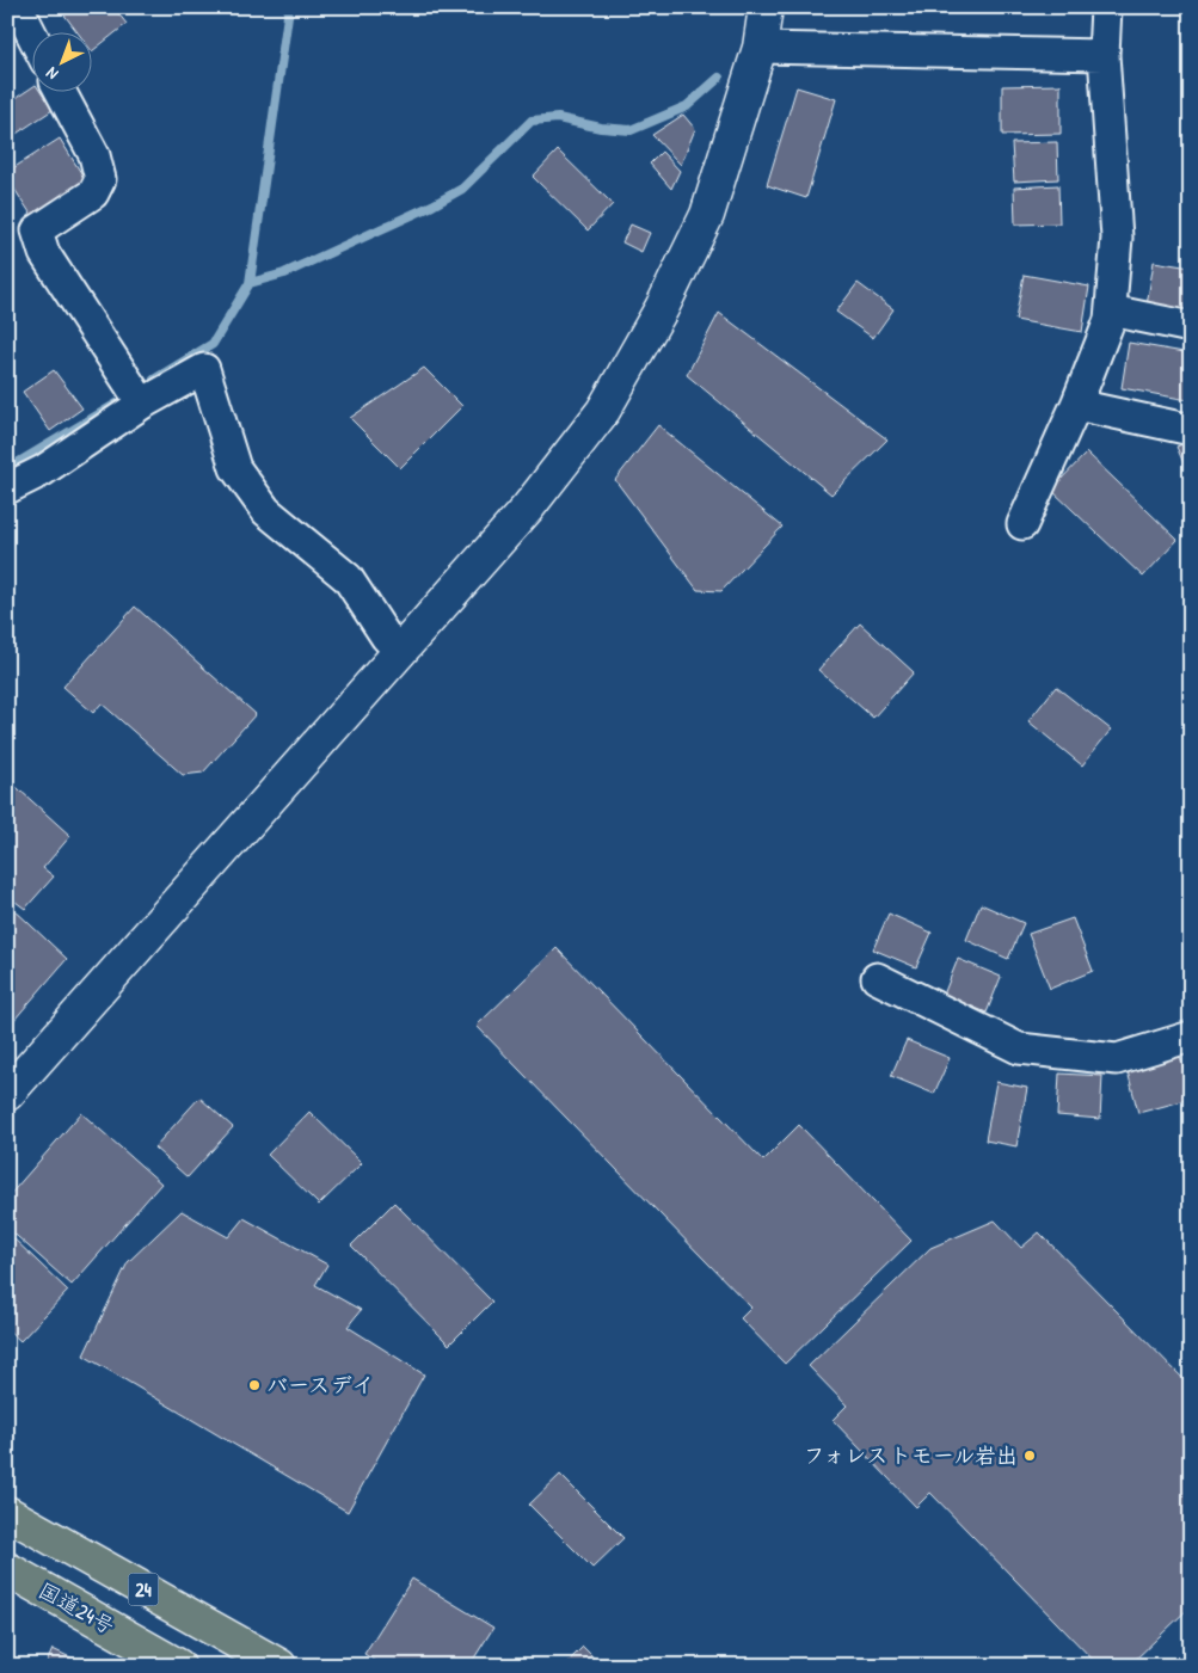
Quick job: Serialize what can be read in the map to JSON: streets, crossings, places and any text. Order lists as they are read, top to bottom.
{
  "streets": {
    "highway": ["24", "国道24号"]
  },
  "places": ["バースデイ", "フォレストモール岩出"],
  "north": "bottom left"
}
